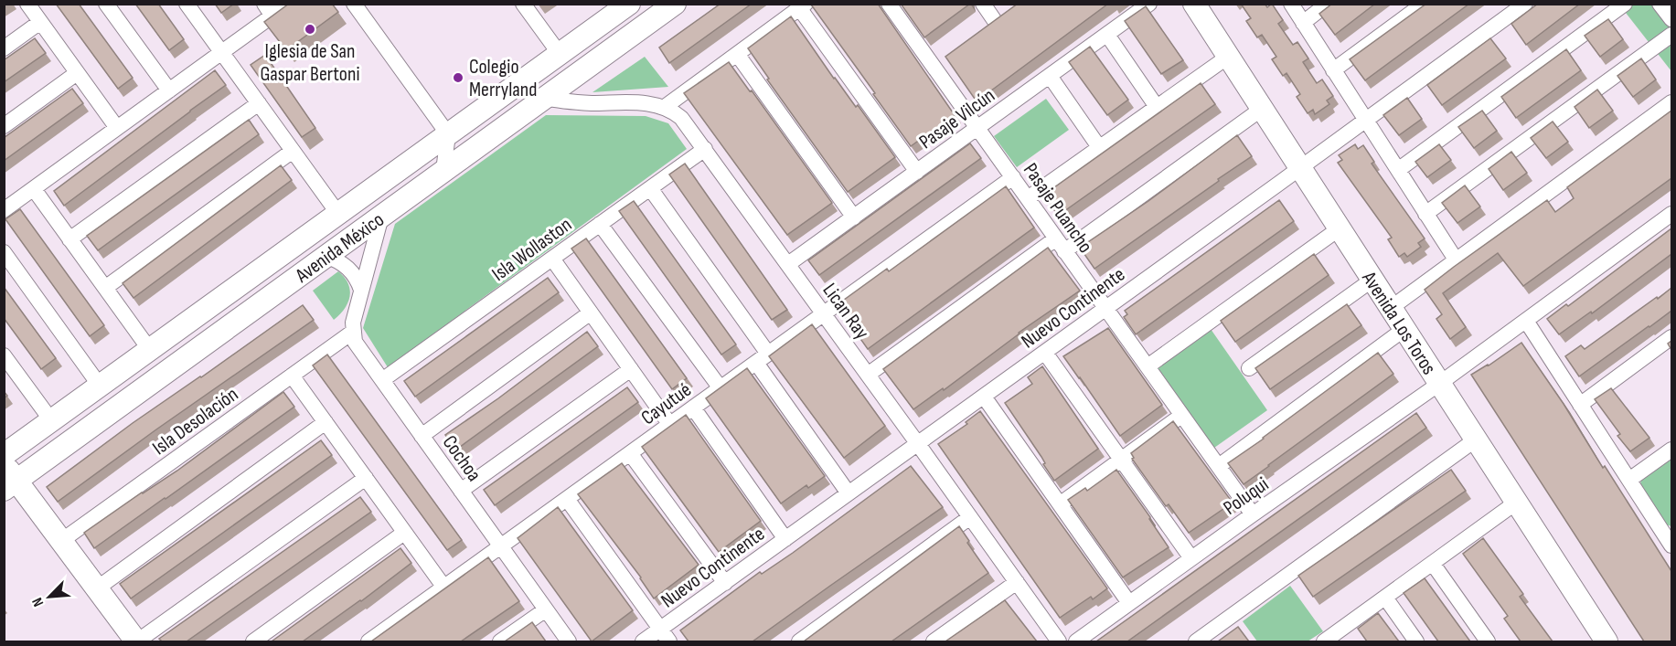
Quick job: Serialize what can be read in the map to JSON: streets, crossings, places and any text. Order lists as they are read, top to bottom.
{
  "streets": {
    "street": [
      "Pasaje Vilcún",
      "Pasaje Puancho",
      "Avenida México",
      "Isla Wollaston",
      "Nuevo Continente",
      "Lican Ray",
      "Avenida Los Toros",
      "Cayutué",
      "Isla Desolación",
      "Cochoa",
      "Poluqui"
    ]
  },
  "crossings": [
    ["Pasaje Vilcún", "Pasaje Puancho"],
    ["Pasaje Vilcún", "Lican Ray"],
    ["Pasaje Puancho", "Nuevo Continente"],
    ["Pasaje Puancho", "Cayutué"],
    ["Pasaje Puancho", "Poluqui"],
    ["Avenida México", "Lican Ray"],
    ["Isla Wollaston", "Lican Ray"],
    ["Isla Wollaston", "Cochoa"],
    ["Nuevo Continente", "Lican Ray"],
    ["Nuevo Continente", "Avenida Los Toros"],
    ["Lican Ray", "Cayutué"],
    ["Avenida Los Toros", "Poluqui"],
    ["Cayutué", "Cochoa"],
    ["Isla Desolación", "Cochoa"]
  ],
  "places": ["Iglesia de San Gaspar Bertoni", "Colegio Merryland"],
  "north": "bottom left"
}
